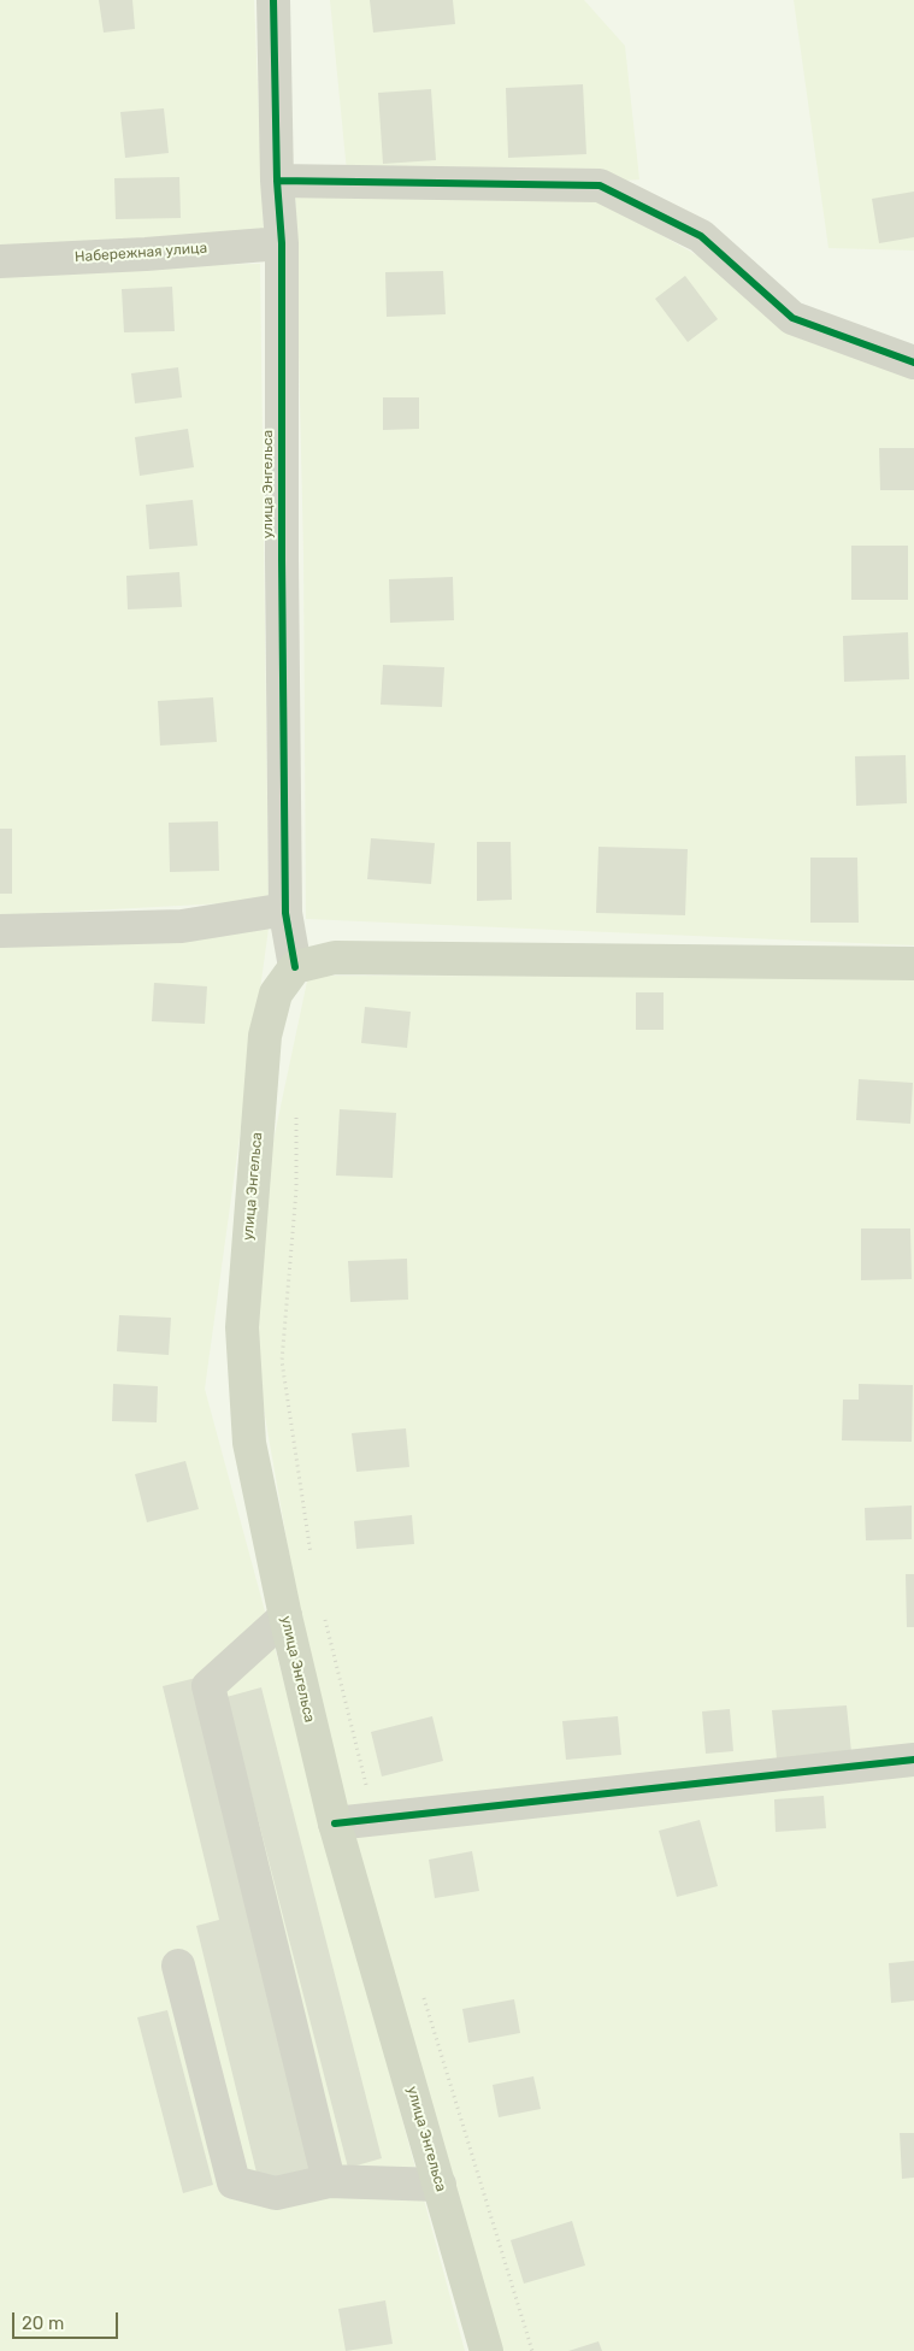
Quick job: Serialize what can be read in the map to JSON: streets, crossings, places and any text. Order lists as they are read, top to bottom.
{
  "streets": {
    "main road": ["улица Энгельса"],
    "street": ["Набережная улица"]
  },
  "crossings": [
    ["Набережная улица", "улица Энгельса"]
  ],
  "scale_bar": "20 m"
}
